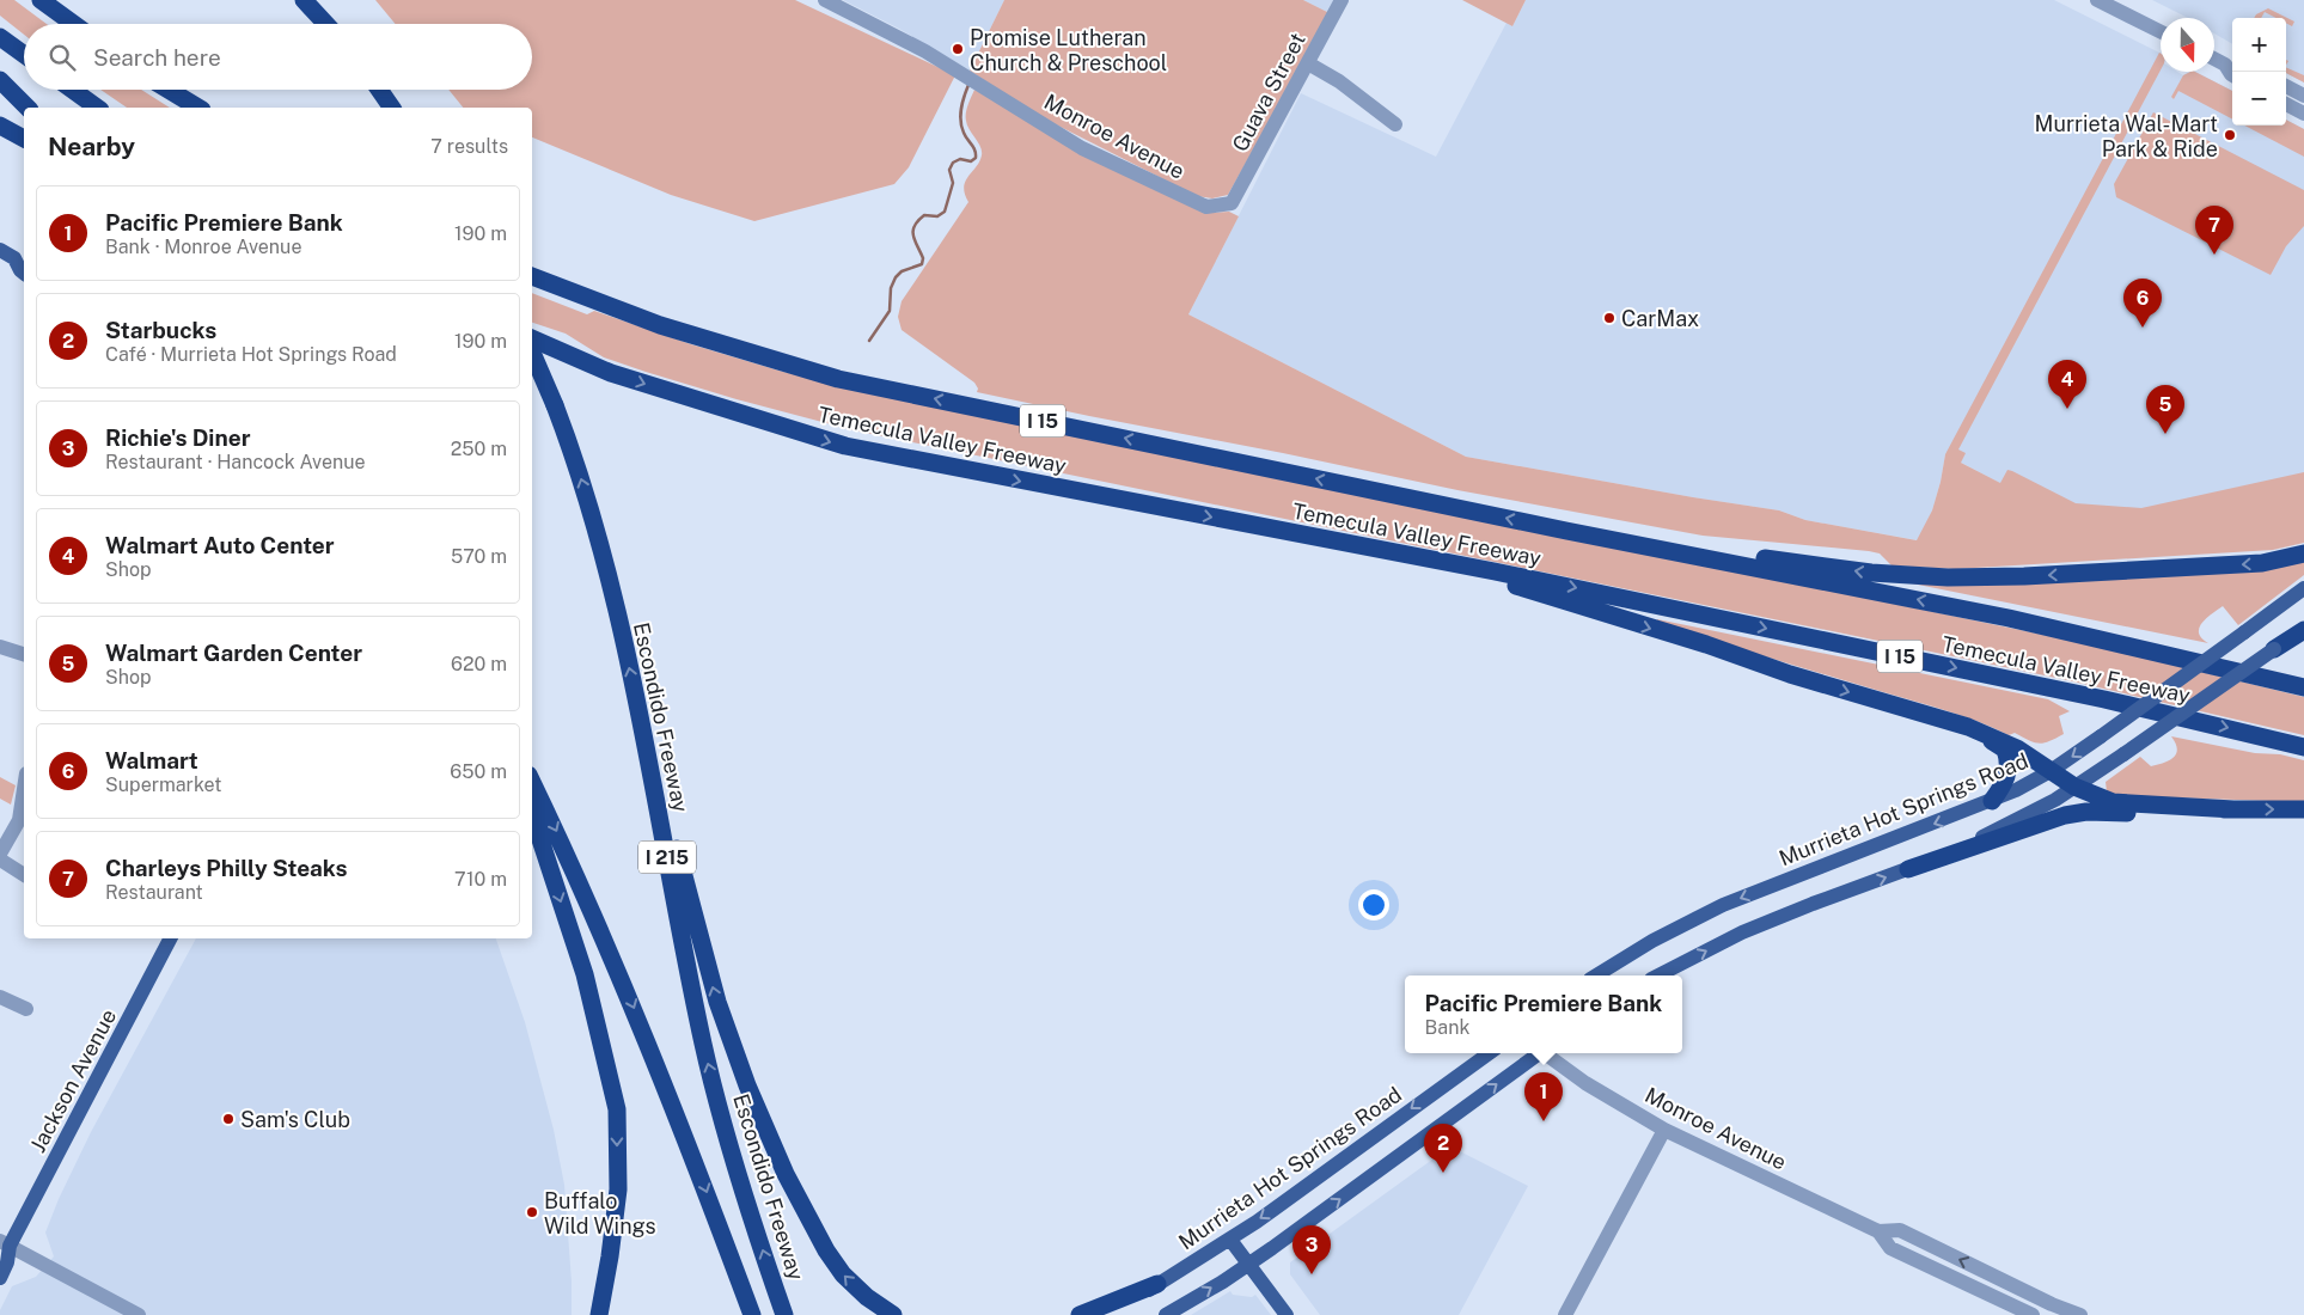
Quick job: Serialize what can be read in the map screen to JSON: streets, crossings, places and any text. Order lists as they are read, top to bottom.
{
  "streets": {
    "highway": [
      "I 15",
      "Temecula Valley Freeway",
      "Escondido Freeway",
      "I 215"
    ],
    "main road": ["Murrieta Hot Springs Road", "Jackson Avenue"],
    "street": ["Guava Street", "Monroe Avenue"]
  },
  "crossings": [
    ["Guava Street", "Monroe Avenue"]
  ],
  "places": [
    "Promise Lutheran Church & Preschool",
    "Murrieta Wal-Mart Park & Ride",
    "CarMax",
    "Sam's Club",
    "Buffalo Wild Wings"
  ],
  "north": "bottom",
  "page": {
    "map_buttons": ["+", "−"],
    "search": "Search here",
    "heading": ["Nearby", "7 results"],
    "list": [
      {
        "mark": "1",
        "name": "Pacific Premiere Bank",
        "note": "Bank · Monroe Avenue",
        "value": "190 m"
      },
      {
        "mark": "2",
        "name": "Starbucks",
        "note": "Café · Murrieta Hot Springs Road",
        "value": "190 m"
      },
      {
        "mark": "3",
        "name": "Richie's Diner",
        "note": "Restaurant · Hancock Avenue",
        "value": "250 m"
      },
      {
        "mark": "4",
        "name": "Walmart Auto Center",
        "note": "Shop",
        "value": "570 m"
      },
      {
        "mark": "5",
        "name": "Walmart Garden Center",
        "note": "Shop",
        "value": "620 m"
      },
      {
        "mark": "6",
        "name": "Walmart",
        "note": "Supermarket",
        "value": "650 m"
      },
      {
        "mark": "7",
        "name": "Charleys Philly Steaks",
        "note": "Restaurant",
        "value": "710 m"
      }
    ],
    "pins": [
      "7",
      "6",
      "4",
      "5",
      "1",
      "2",
      "3"
    ],
    "popup": ["Pacific Premiere Bank", "Bank"]
  }
}
